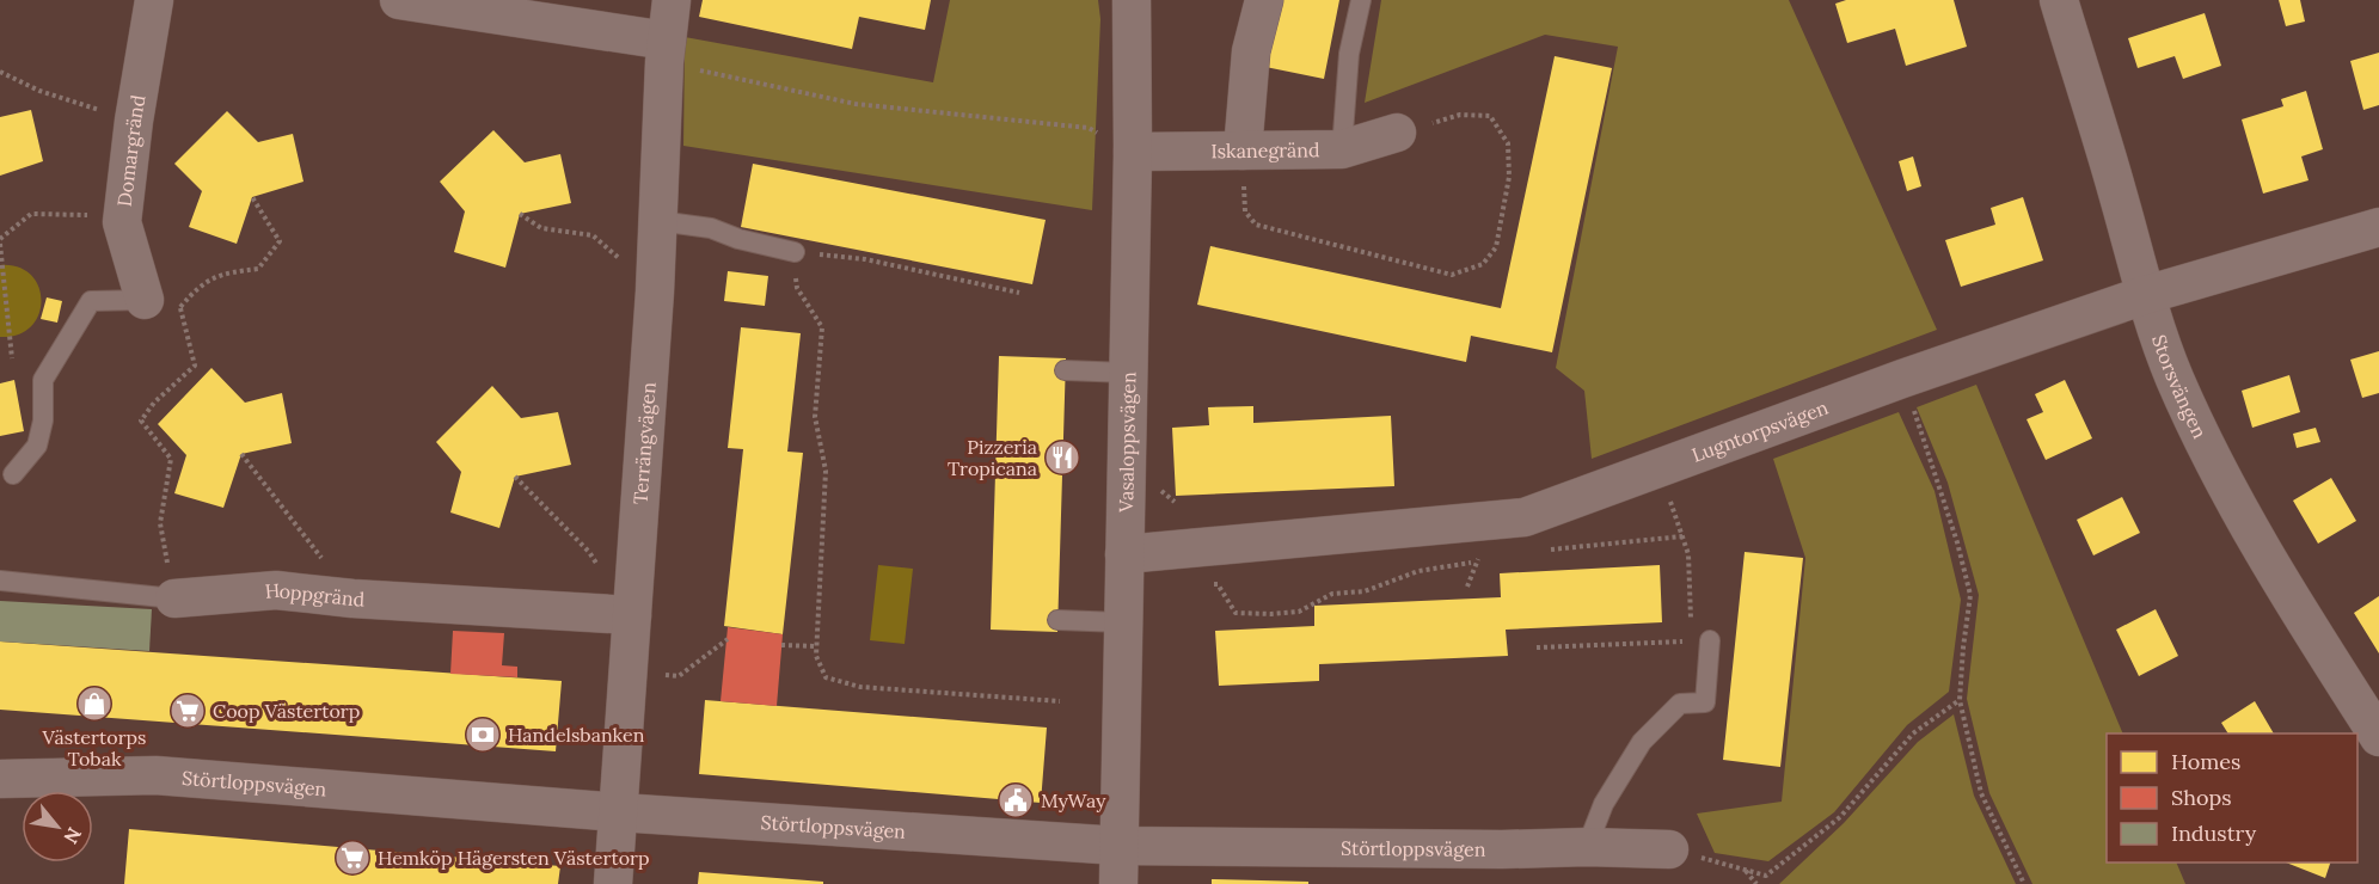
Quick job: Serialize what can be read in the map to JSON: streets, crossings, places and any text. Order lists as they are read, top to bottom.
{
  "streets": {
    "street": [
      "Domargränd",
      "Iskanegränd",
      "Storsvängen",
      "Lugntorpsvägen",
      "Terrängvägen",
      "Vasaloppsvägen",
      "Hoppgränd",
      "Störtloppsvägen"
    ]
  },
  "crossings": [
    ["Iskanegränd", "Vasaloppsvägen"],
    ["Storsvängen", "Lugntorpsvägen"],
    ["Lugntorpsvägen", "Vasaloppsvägen"],
    ["Terrängvägen", "Hoppgränd"],
    ["Terrängvägen", "Störtloppsvägen"],
    ["Vasaloppsvägen", "Störtloppsvägen"]
  ],
  "places": {
    "restaurant": ["Pizzeria Tropicana"],
    "shop": ["Västertorps Tobak"],
    "supermarket": ["Coop Västertorp", "Hemköp Hägersten Västertorp"],
    "bank": ["Handelsbanken"],
    "public building": ["MyWay"]
  },
  "legend": ["Homes", "Shops", "Industry"],
  "north": "bottom right"
}
